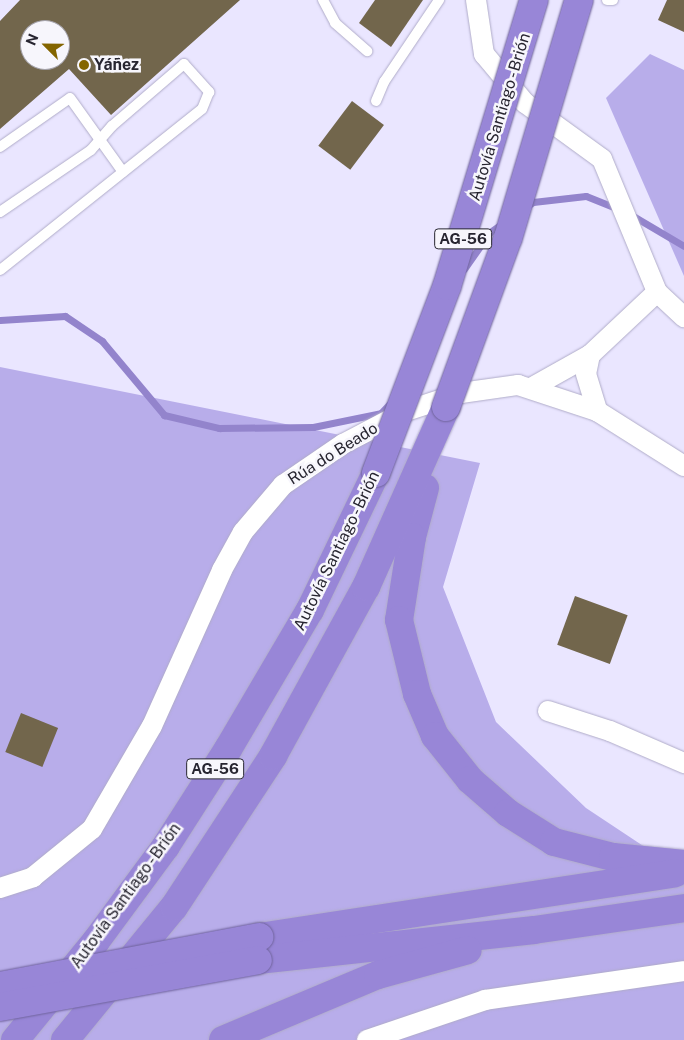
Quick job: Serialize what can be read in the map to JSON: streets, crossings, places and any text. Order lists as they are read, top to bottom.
{
  "streets": {
    "highway": ["Autovía Santiago - Brión", "AG-56"],
    "street": ["Rúa do Beado"]
  },
  "places": ["Yáñez"],
  "north": "top left"
}
